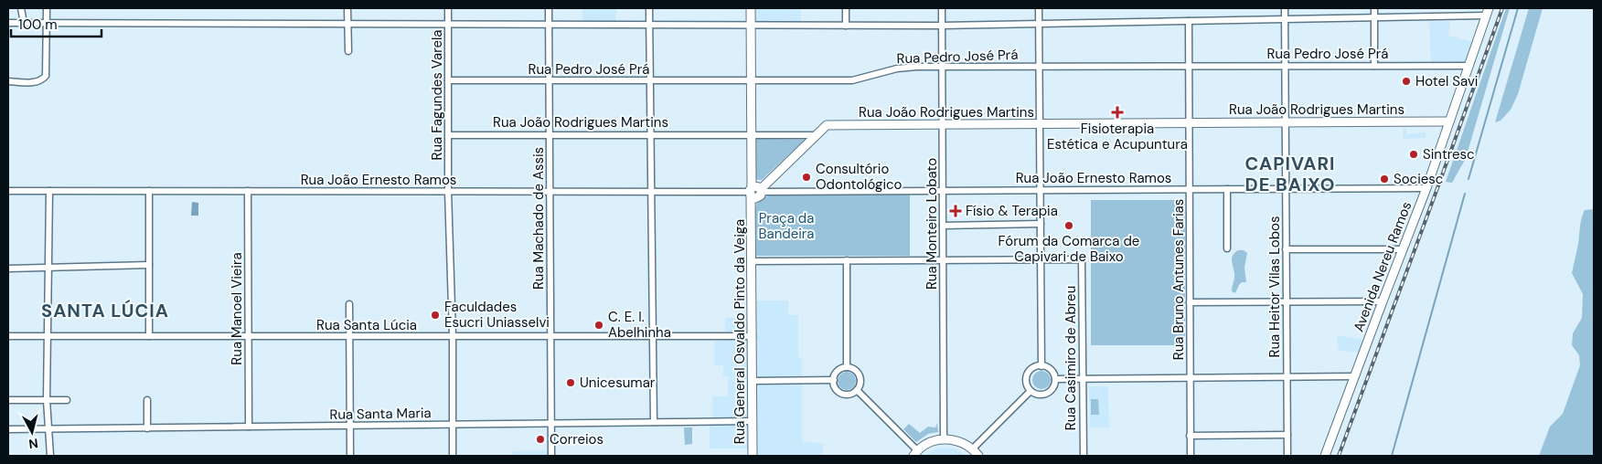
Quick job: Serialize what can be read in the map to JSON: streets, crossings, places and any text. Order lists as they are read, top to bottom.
{
  "streets": {
    "street": [
      "Rua Pedro José Prá",
      "Rua Fagundes Varela",
      "Rua João Rodrigues Martins",
      "Rua João Ernesto Ramos",
      "Rua Machado de Assis",
      "Rua Monteiro Lobato",
      "Avenida Nereu Ramos",
      "Rua Bruno Antunes Farias",
      "Rua Heitor Vilas Lobos",
      "Rua Manoel Vieira",
      "Rua Santa Lúcia",
      "Rua General Osvaldo Pinto da Veiga",
      "Rua Casimiro de Abreu",
      "Rua Santa Maria"
    ]
  },
  "crossings": [
    ["Rua Pedro José Prá", "Rua Fagundes Varela"],
    ["Rua Pedro José Prá", "Rua Machado de Assis"],
    ["Rua Pedro José Prá", "Rua Monteiro Lobato"],
    ["Rua Pedro José Prá", "Avenida Nereu Ramos"],
    ["Rua Pedro José Prá", "Rua Bruno Antunes Farias"],
    ["Rua Pedro José Prá", "Rua Heitor Vilas Lobos"],
    ["Rua Pedro José Prá", "Rua General Osvaldo Pinto da Veiga"],
    ["Rua Fagundes Varela", "Rua João Rodrigues Martins"],
    ["Rua Fagundes Varela", "Rua João Ernesto Ramos"],
    ["Rua Fagundes Varela", "Rua Santa Lúcia"],
    ["Rua Fagundes Varela", "Rua Santa Maria"],
    ["Rua João Rodrigues Martins", "Rua Machado de Assis"],
    ["Rua João Rodrigues Martins", "Rua Monteiro Lobato"],
    ["Rua João Rodrigues Martins", "Avenida Nereu Ramos"],
    ["Rua João Rodrigues Martins", "Rua Bruno Antunes Farias"],
    ["Rua João Rodrigues Martins", "Rua Heitor Vilas Lobos"],
    ["Rua João Rodrigues Martins", "Rua General Osvaldo Pinto da Veiga"],
    ["Rua João Ernesto Ramos", "Rua Machado de Assis"],
    ["Rua João Ernesto Ramos", "Rua Monteiro Lobato"],
    ["Rua João Ernesto Ramos", "Avenida Nereu Ramos"],
    ["Rua João Ernesto Ramos", "Rua Bruno Antunes Farias"],
    ["Rua João Ernesto Ramos", "Rua Heitor Vilas Lobos"],
    ["Rua João Ernesto Ramos", "Rua Manoel Vieira"],
    ["Rua João Ernesto Ramos", "Rua General Osvaldo Pinto da Veiga"],
    ["Rua Machado de Assis", "Rua Santa Lúcia"],
    ["Rua Machado de Assis", "Rua Santa Maria"],
    ["Rua Manoel Vieira", "Rua Santa Lúcia"],
    ["Rua Manoel Vieira", "Rua Santa Maria"],
    ["Rua Santa Lúcia", "Rua General Osvaldo Pinto da Veiga"],
    ["Rua General Osvaldo Pinto da Veiga", "Rua Santa Maria"]
  ],
  "districts": ["CAPIVARI DE BAIXO", "SANTA LÚCIA"],
  "parks": ["Praça da Bandeira"],
  "places": {
    "other": [
      "Hotel Savi",
      "Sintresc",
      "Consultório Odontológico",
      "Sociesc",
      "Fórum da Comarca de Capivari de Baixo",
      "Faculdades Esucri Uniasselvi",
      "C. E. I. Abelhinha",
      "Unicesumar",
      "Correios"
    ],
    "health": ["Fisioterapia Estética e Acupuntura", "Físio & Terapia"]
  },
  "scale_bar": "100 m",
  "north": "bottom"
}
